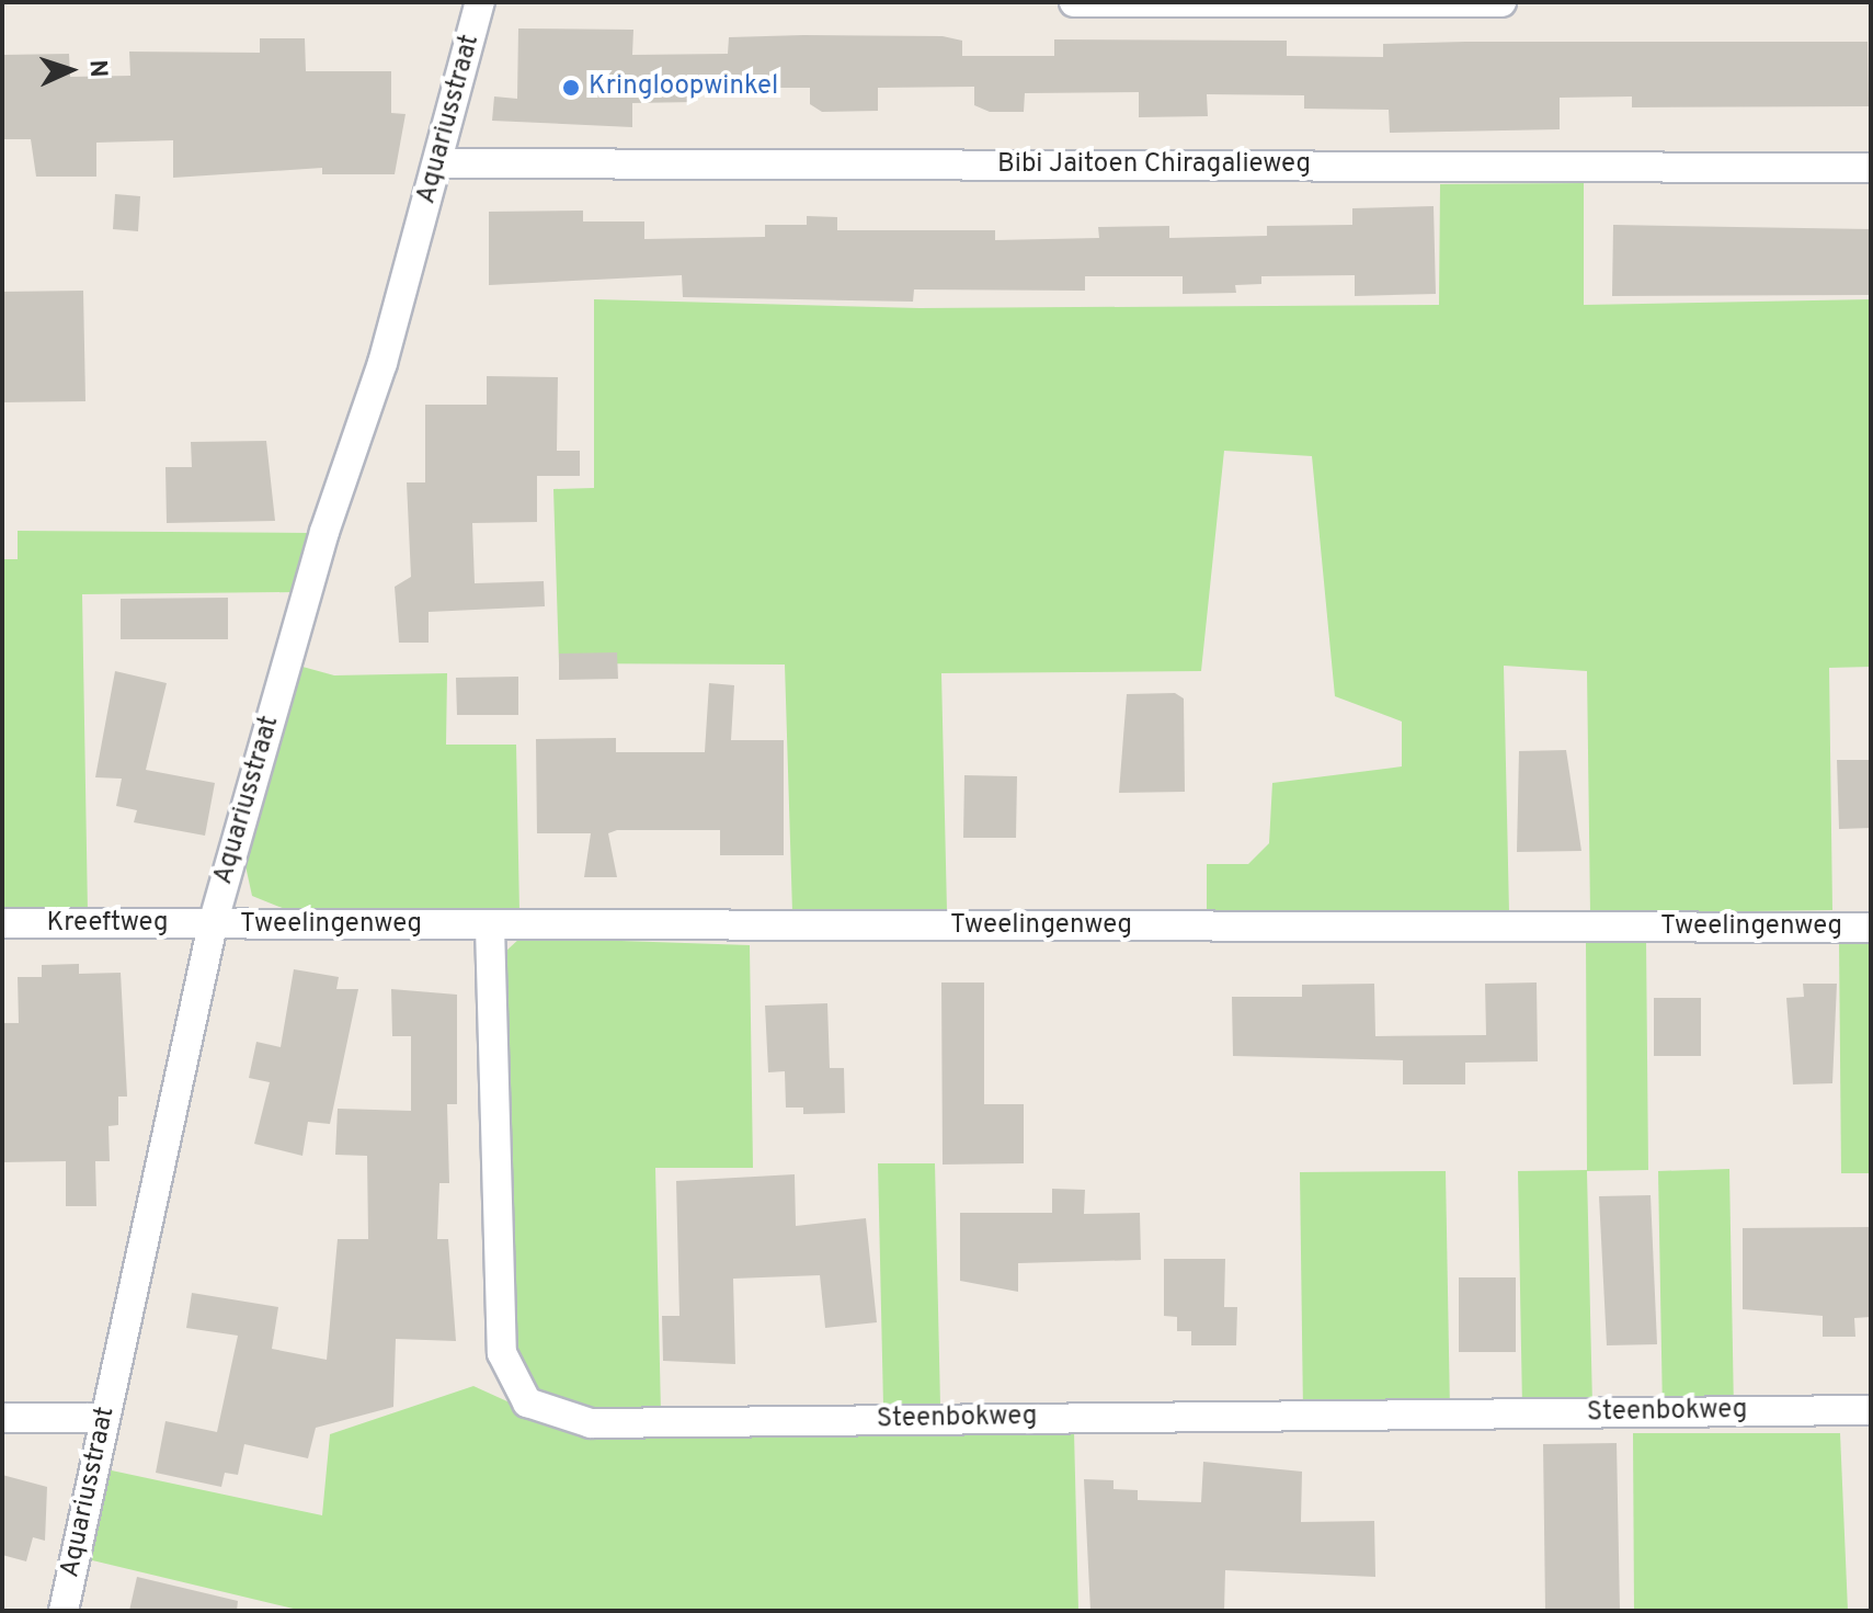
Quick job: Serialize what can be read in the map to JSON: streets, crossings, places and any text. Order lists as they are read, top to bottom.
{
  "streets": {
    "street": [
      "Aquariusstraat",
      "Bibi Jaitoen Chiragalieweg",
      "Kreeftweg",
      "Tweelingenweg",
      "Steenbokweg"
    ]
  },
  "crossings": [
    ["Aquariusstraat", "Bibi Jaitoen Chiragalieweg"],
    ["Aquariusstraat", "Kreeftweg"],
    ["Aquariusstraat", "Tweelingenweg"],
    ["Kreeftweg", "Tweelingenweg"],
    ["Tweelingenweg", "Steenbokweg"]
  ],
  "places": ["Kringloopwinkel"],
  "north": "right"
}
